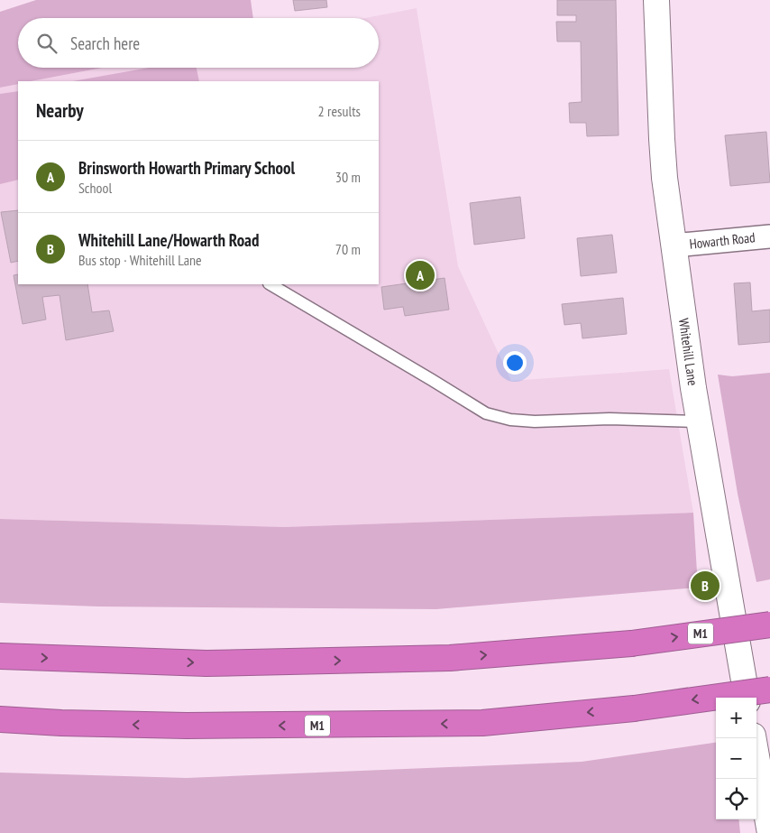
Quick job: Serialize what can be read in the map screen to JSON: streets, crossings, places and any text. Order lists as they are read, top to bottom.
{
  "streets": {
    "highway": ["M1"],
    "main road": ["Whitehill Lane"],
    "street": ["Howarth Road"]
  },
  "crossings": [
    ["Howarth Road", "Whitehill Lane"]
  ],
  "page": {
    "search": "Search here",
    "heading": ["Nearby", "2 results"],
    "list": [
      {
        "mark": "A",
        "name": "Brinsworth Howarth Primary School",
        "note": "School",
        "value": "30 m"
      },
      {
        "mark": "B",
        "name": "Whitehill Lane/Howarth Road",
        "note": "Bus stop · Whitehill Lane",
        "value": "70 m"
      }
    ],
    "pins": ["A", "B"],
    "map_buttons": ["+", "−"]
  }
}
